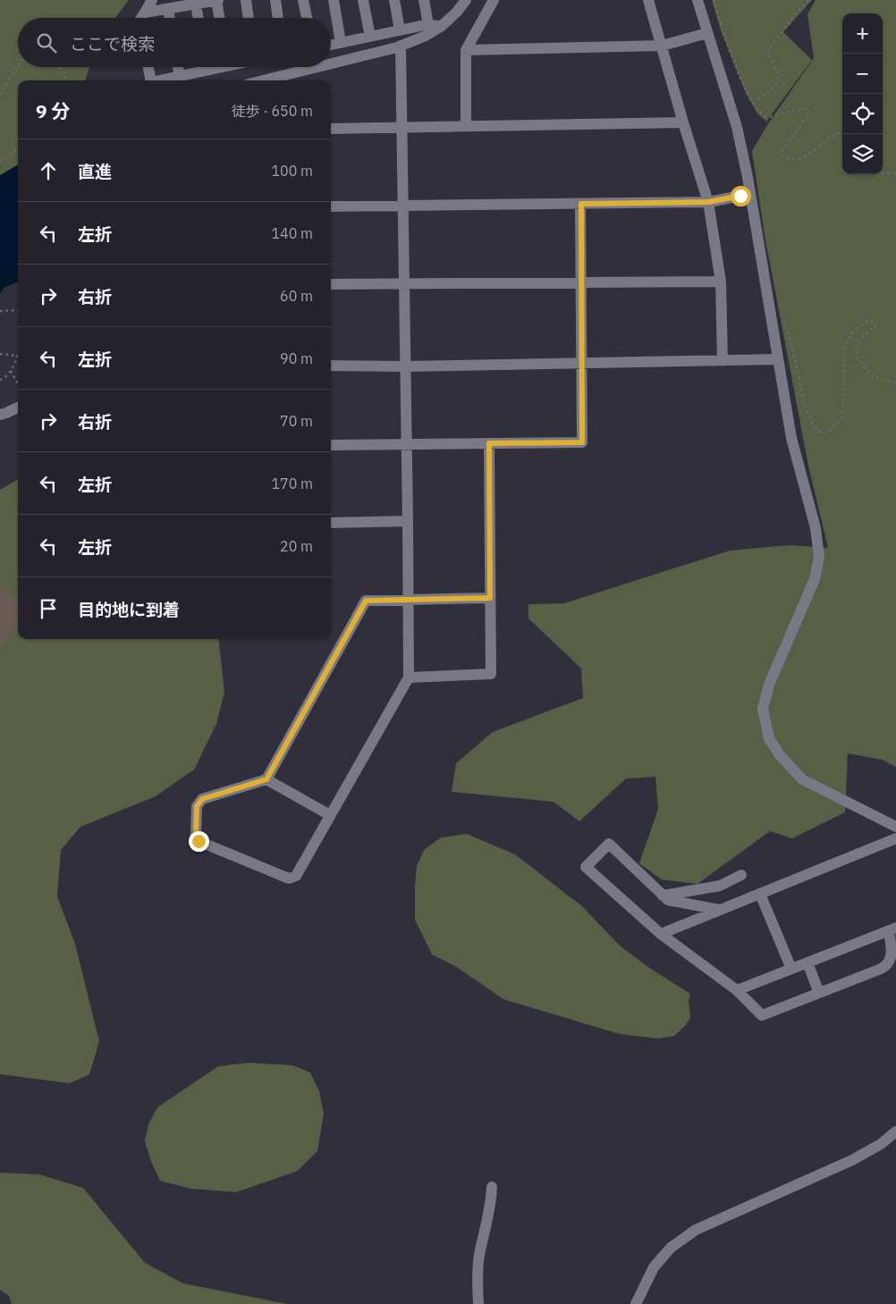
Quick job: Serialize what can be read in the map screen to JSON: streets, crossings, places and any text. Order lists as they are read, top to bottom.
{
  "page": {
    "map_buttons": ["+", "−"],
    "search": "ここで検索",
    "heading": ["9 分", "徒歩 · 650 m"],
    "list": [
      ["直進", "100 m"],
      ["左折", "140 m"],
      ["右折", "60 m"],
      ["左折", "90 m"],
      ["右折", "70 m"],
      ["左折", "170 m"],
      ["左折", "20 m"],
      "目的地に到着"
    ]
  }
}
